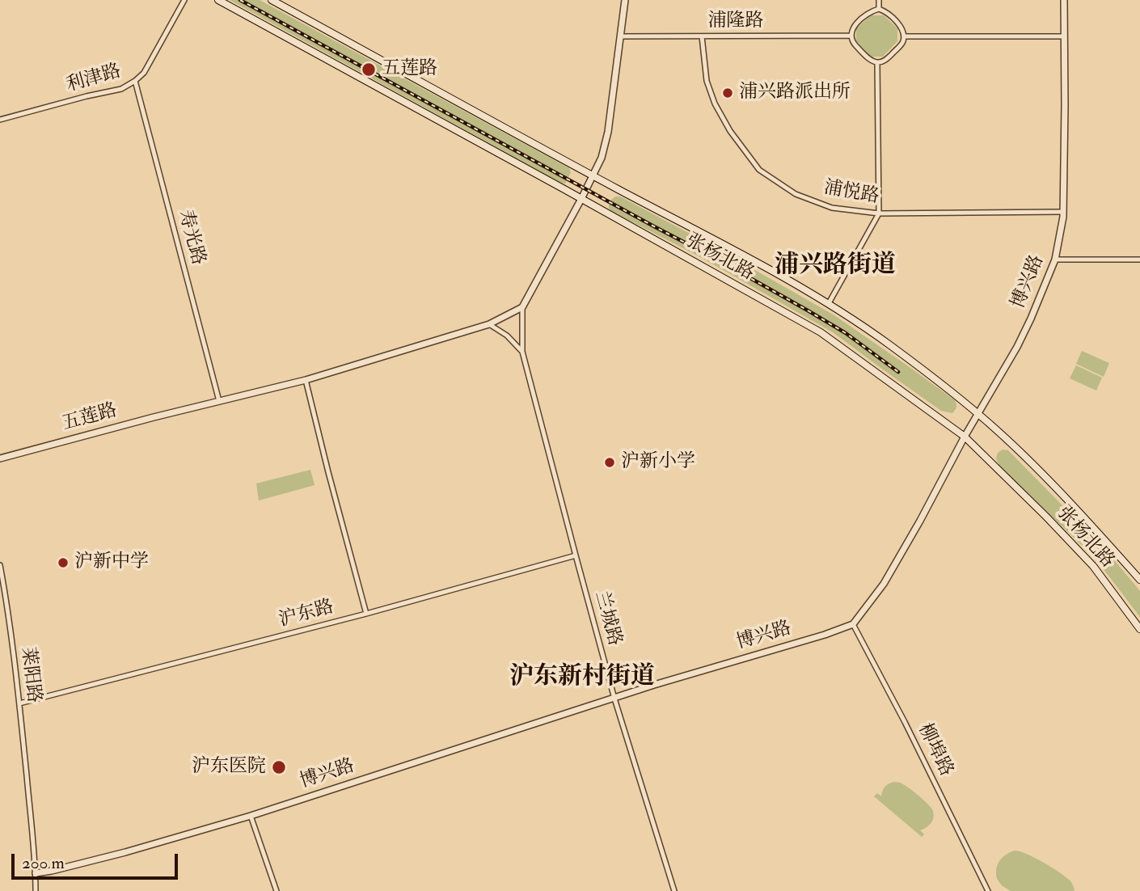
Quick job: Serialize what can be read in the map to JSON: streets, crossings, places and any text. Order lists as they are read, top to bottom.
{
  "streets": {
    "main road": ["张杨北路"],
    "street": [
      "浦隆路",
      "利津路",
      "浦悦路",
      "寿光路",
      "博兴路",
      "五莲路",
      "沪东路",
      "兰城路",
      "莱阳路",
      "柳埠路"
    ]
  },
  "crossings": [
    ["浦隆路", "浦悦路"],
    ["利津路", "寿光路"],
    ["浦悦路", "博兴路"],
    ["寿光路", "五莲路"],
    ["张杨北路", "博兴路"],
    ["博兴路", "兰城路"],
    ["博兴路", "莱阳路"],
    ["博兴路", "柳埠路"],
    ["五莲路", "兰城路"],
    ["沪东路", "兰城路"],
    ["沪东路", "莱阳路"]
  ],
  "districts": ["浦兴路街道", "沪东新村街道"],
  "places": [
    "五莲路",
    "浦兴路派出所",
    "沪新小学",
    "沪新中学",
    "沪东医院"
  ],
  "scale_bar": "200 m"
}
